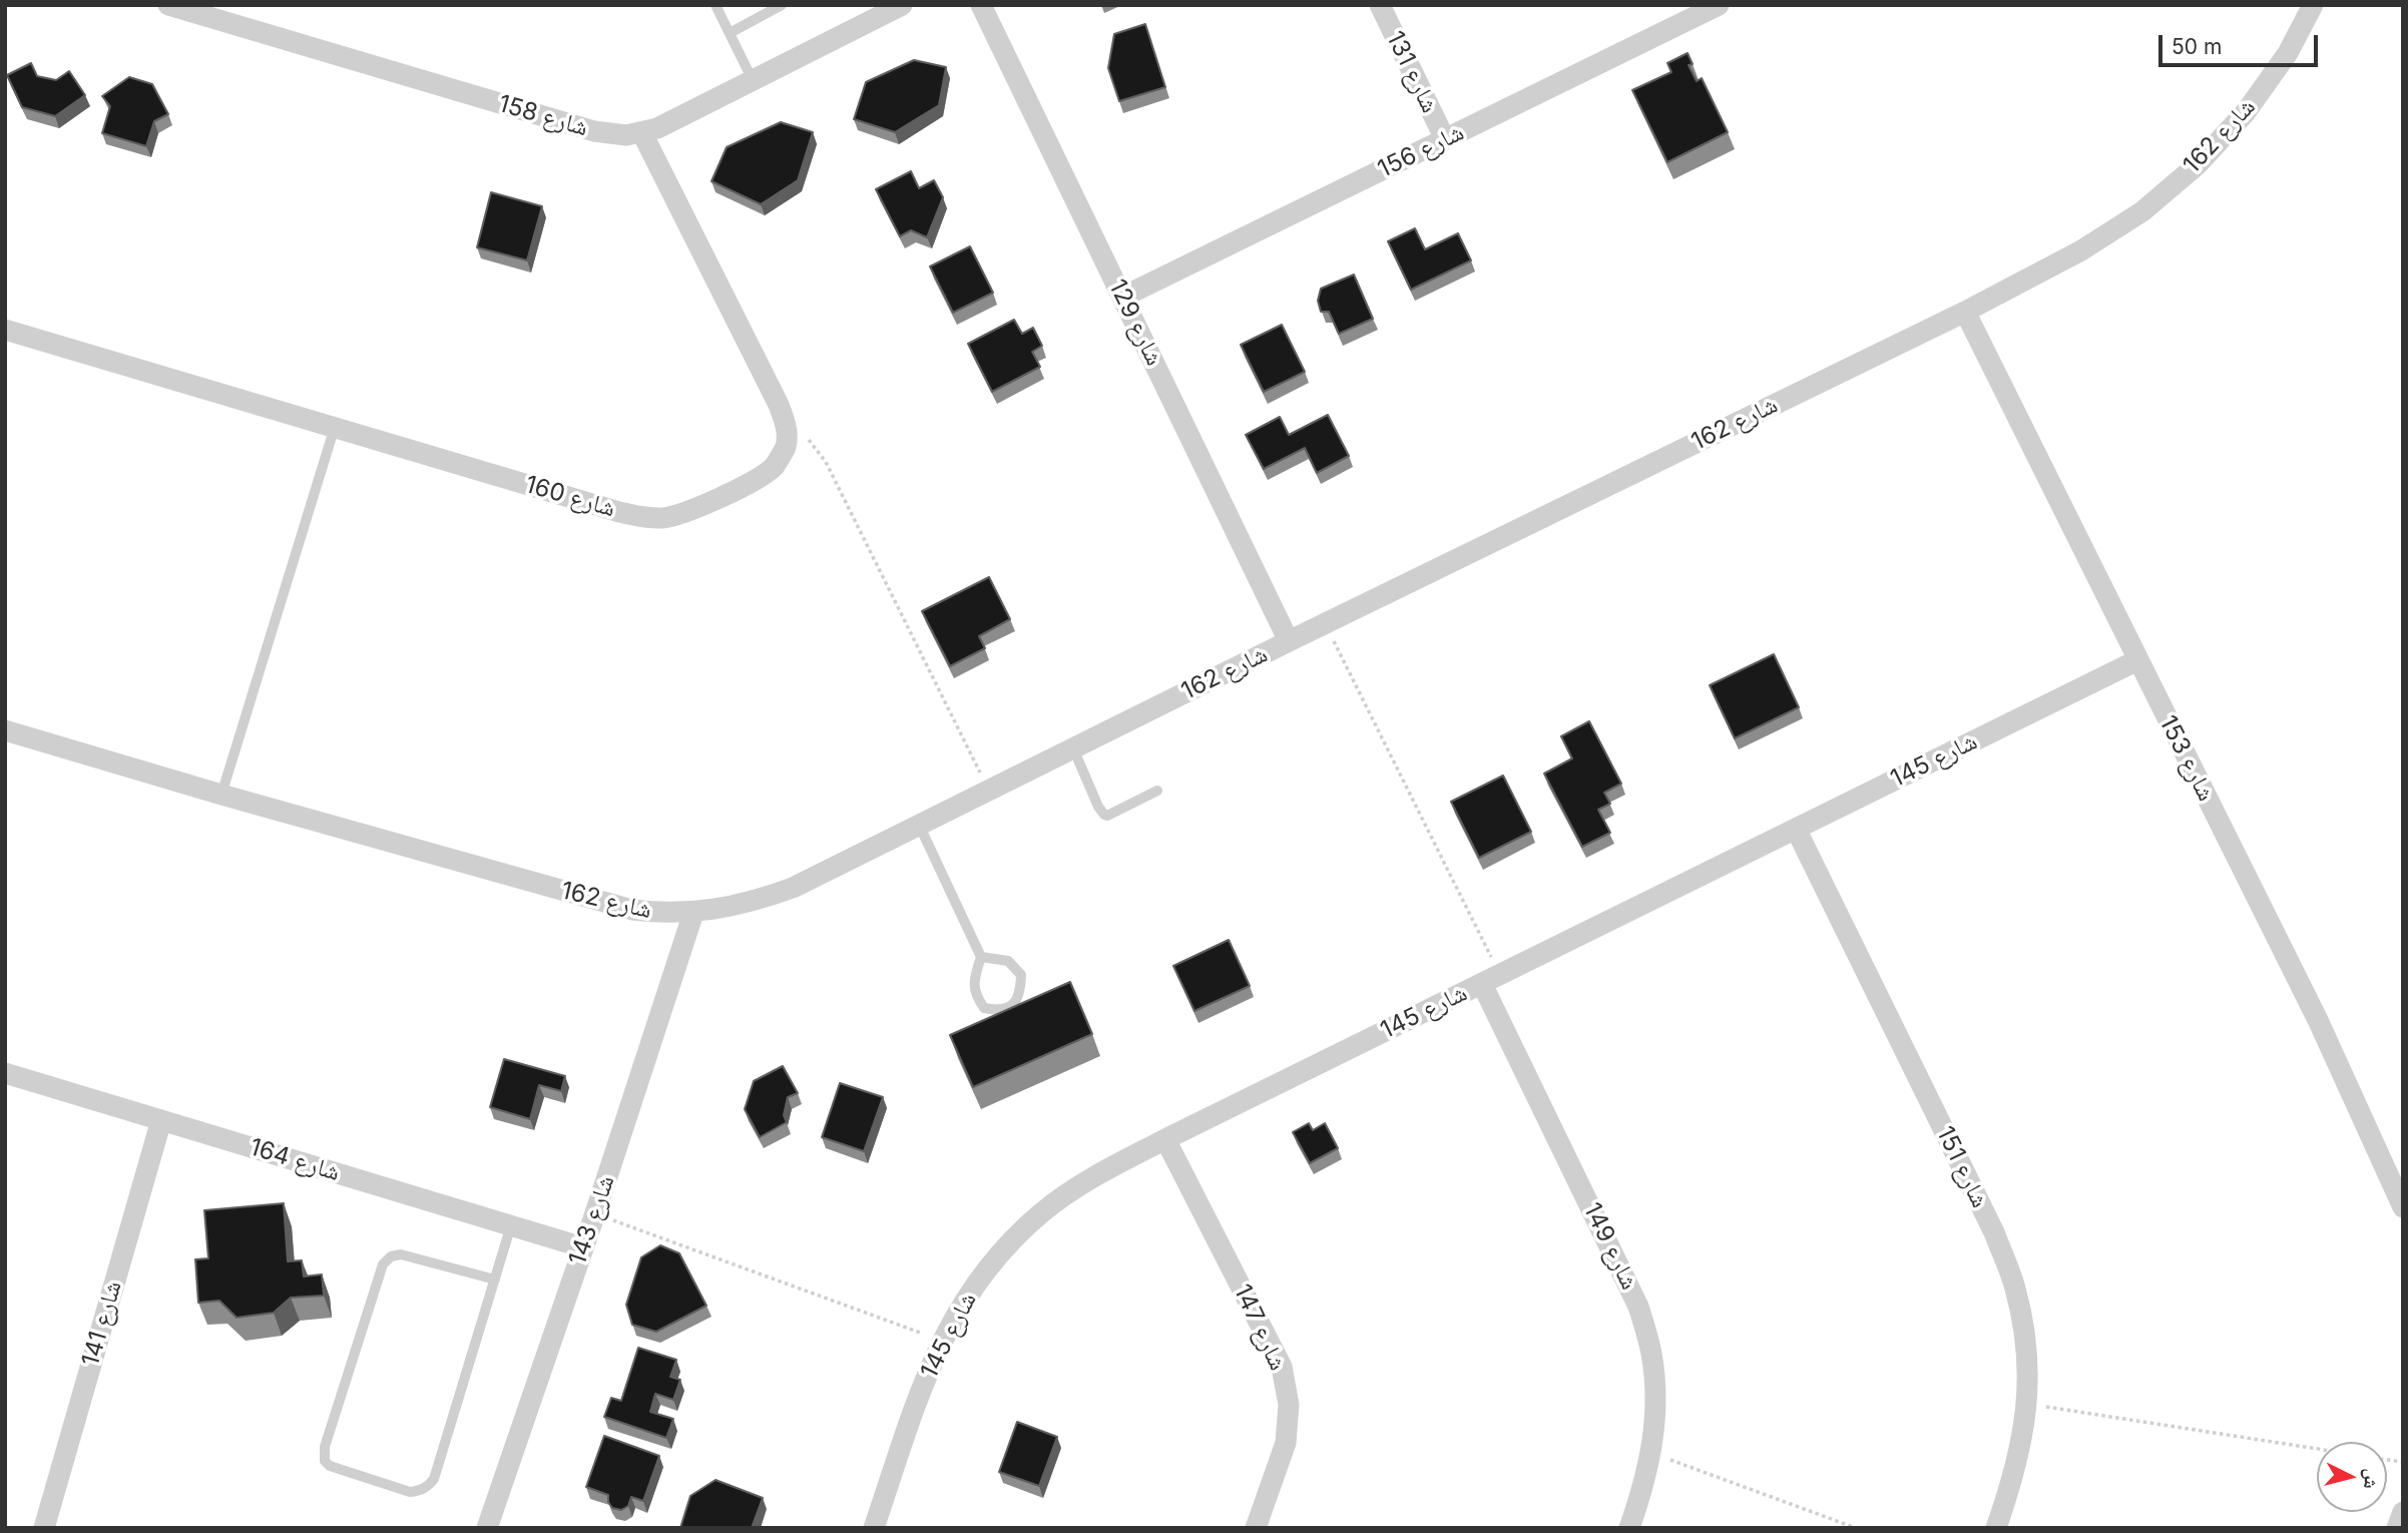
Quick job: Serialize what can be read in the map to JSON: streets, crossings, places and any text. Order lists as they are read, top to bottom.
{
  "streets": {
    "street": [
      "شارع 131",
      "شارع 158",
      "شارع 162",
      "شارع 156",
      "شارع 129",
      "شارع 160",
      "شارع 153",
      "شارع 145",
      "شارع 164",
      "شارع 151",
      "شارع 143",
      "شارع 149",
      "شارع 141",
      "شارع 147"
    ]
  },
  "crossings": [
    ["شارع 131", "شارع 156"],
    ["شارع 162", "شارع 129"],
    ["شارع 162", "شارع 153"],
    ["شارع 162", "شارع 143"],
    ["شارع 156", "شارع 129"],
    ["شارع 153", "شارع 145"],
    ["شارع 145", "شارع 151"],
    ["شارع 145", "شارع 149"],
    ["شارع 145", "شارع 147"],
    ["شارع 164", "شارع 143"],
    ["شارع 164", "شارع 141"]
  ],
  "scale_bar": "50 m",
  "north": "right"
}
